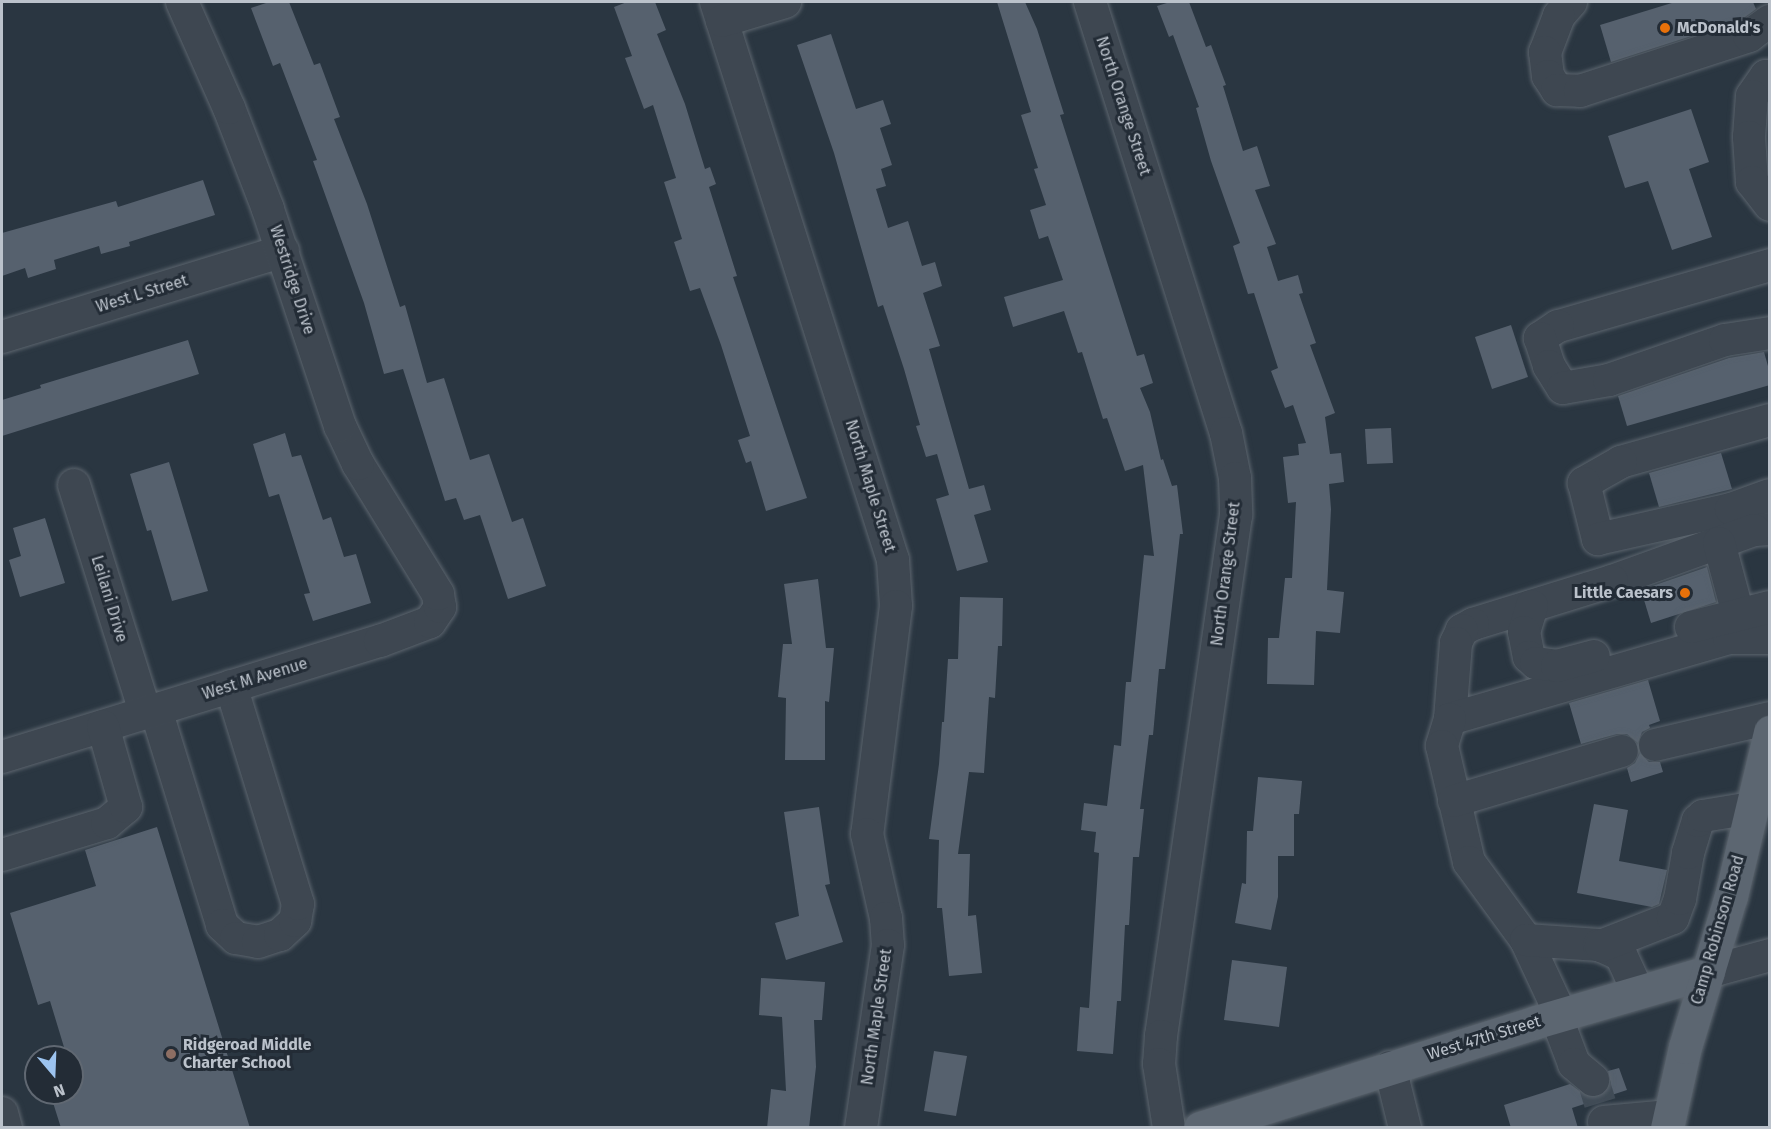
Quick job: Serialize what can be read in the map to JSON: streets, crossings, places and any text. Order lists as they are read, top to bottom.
{
  "streets": {
    "main road": ["Camp Robinson Road", "West 47th Street"],
    "street": [
      "North Orange Street",
      "Westridge Drive",
      "West L Street",
      "North Maple Street",
      "Leilani Drive",
      "West M Avenue"
    ]
  },
  "crossings": [
    ["Westridge Drive", "West L Street"],
    ["Westridge Drive", "West M Avenue"],
    ["Leilani Drive", "West M Avenue"],
    ["Camp Robinson Road", "West 47th Street"]
  ],
  "places": ["McDonald's", "Little Caesars", "Ridgeroad Middle Charter School"],
  "north": "bottom"
}
